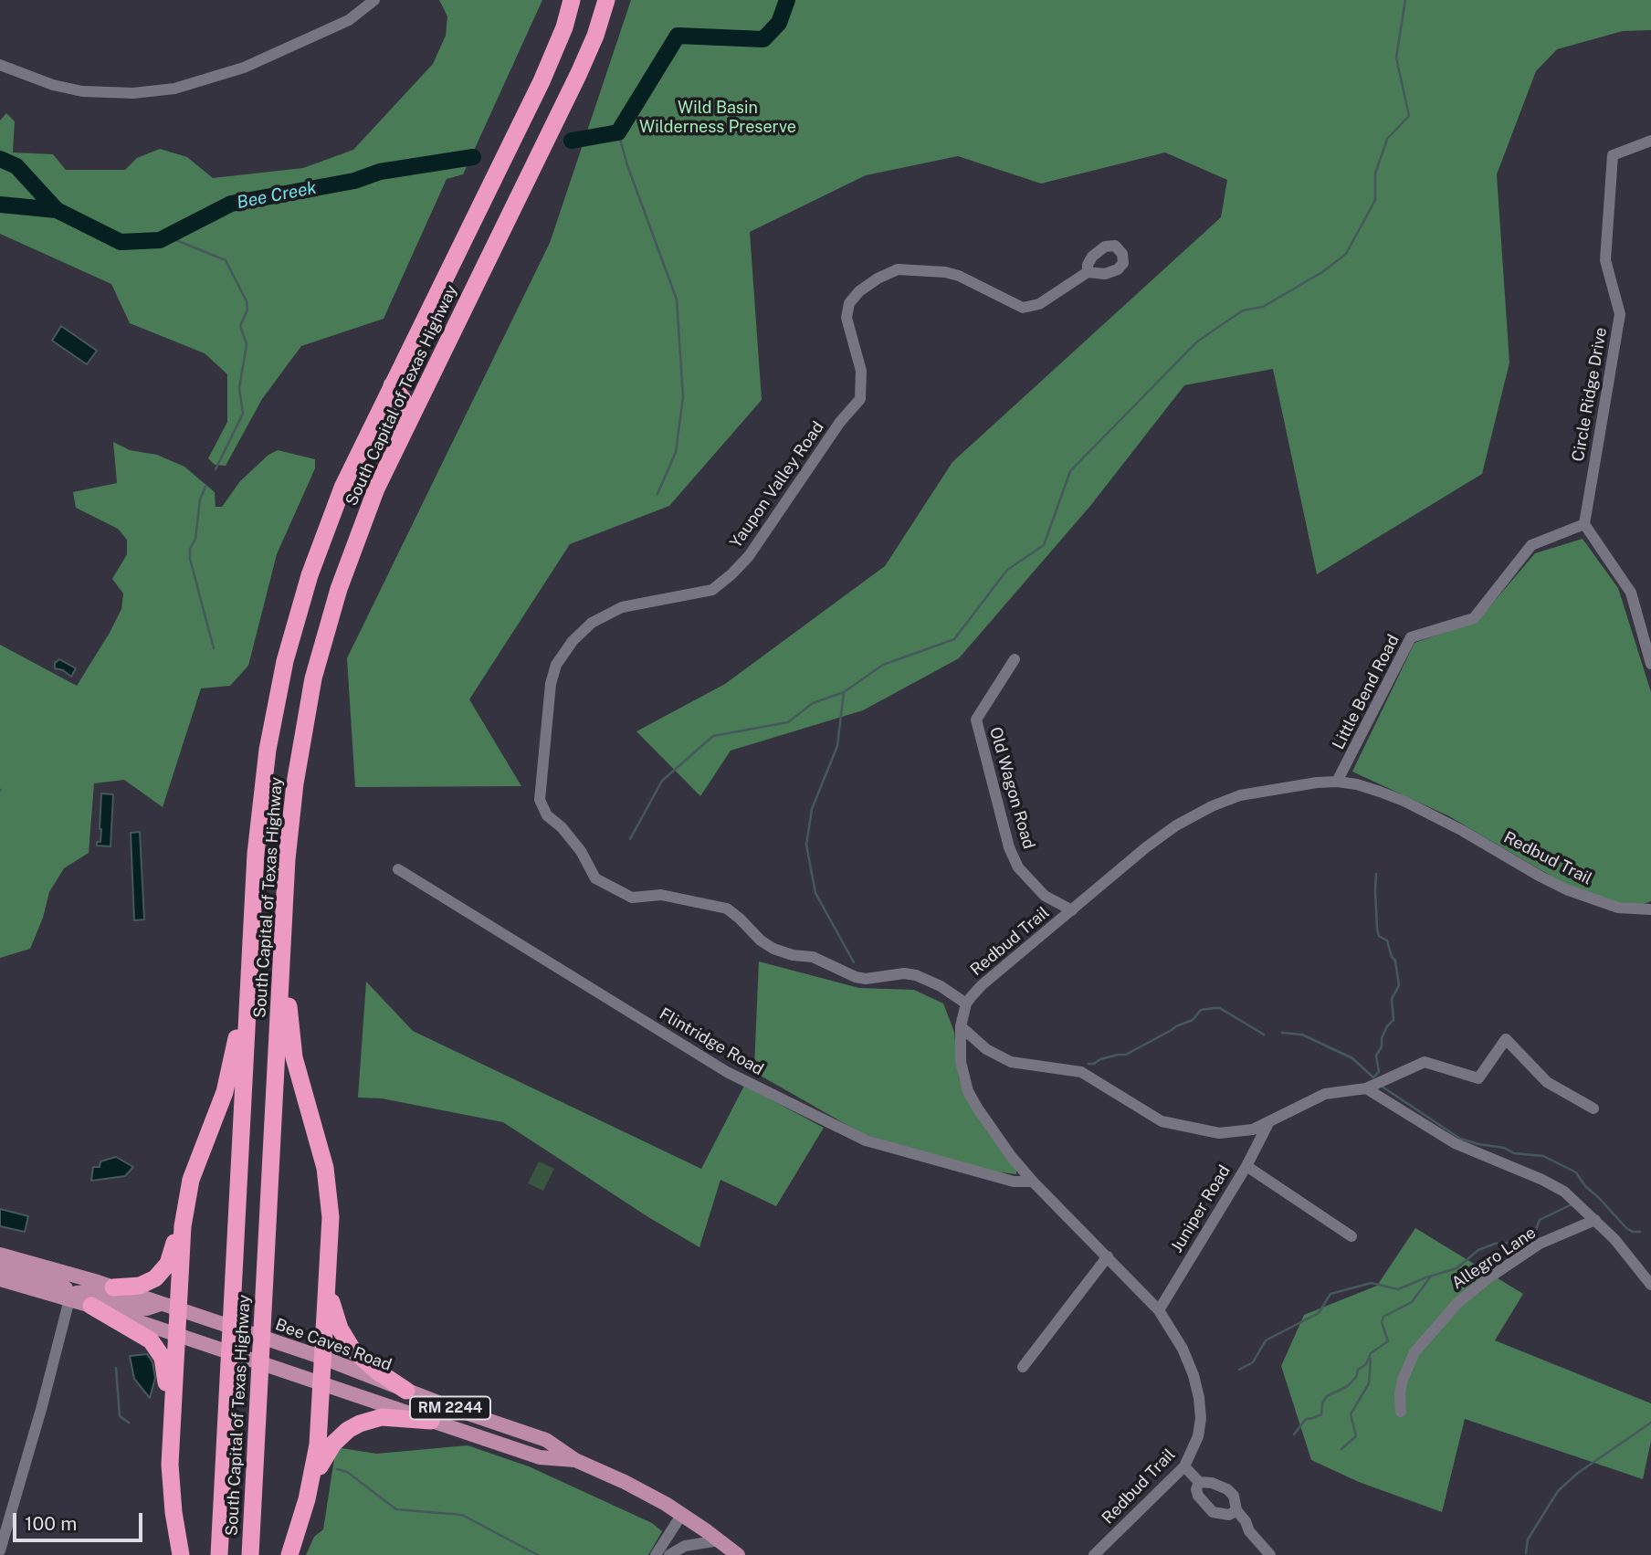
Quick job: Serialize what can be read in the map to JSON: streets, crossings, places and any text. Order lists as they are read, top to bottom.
{
  "streets": {
    "highway": ["South Capital of Texas Highway"],
    "main road": ["Bee Caves Road", "RM 2244"],
    "street": [
      "Circle Ridge Drive",
      "Yaupon Valley Road",
      "Little Bend Road",
      "Old Wagon Road",
      "Redbud Trail",
      "Flintridge Road",
      "Juniper Road",
      "Allegro Lane"
    ]
  },
  "crossings": [
    ["Circle Ridge Drive", "Little Bend Road"],
    ["Yaupon Valley Road", "Redbud Trail"],
    ["Little Bend Road", "Redbud Trail"],
    ["Old Wagon Road", "Redbud Trail"],
    ["Redbud Trail", "Flintridge Road"],
    ["Redbud Trail", "Juniper Road"]
  ],
  "water": ["Bee Creek"],
  "parks": ["Wild Basin Wilderness Preserve"],
  "scale_bar": "100 m"
}
